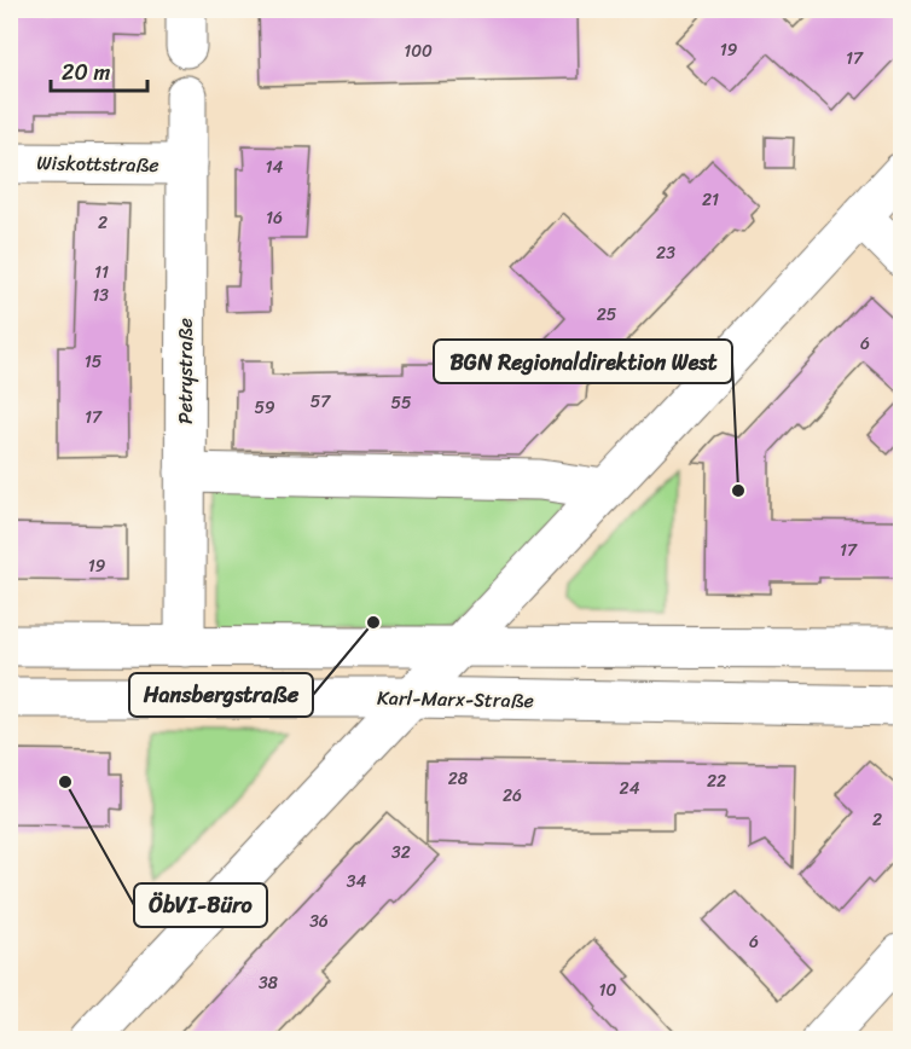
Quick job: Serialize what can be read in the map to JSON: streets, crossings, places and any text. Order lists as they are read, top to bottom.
{
  "streets": {
    "street": ["Wiskottstraße", "Petrystraße", "Karl-Marx-Straße"]
  },
  "crossings": [
    ["Wiskottstraße", "Petrystraße"]
  ],
  "places": ["BGN Regionaldirektion West", "Hansbergstraße", "ÖbVI-Büro"],
  "house_numbers": [
    "19",
    "100",
    "17",
    "14",
    "21",
    "16",
    "2",
    "23",
    "11",
    "13",
    "25",
    "6",
    "15",
    "57",
    "55",
    "59",
    "17",
    "17",
    "19",
    "28",
    "22",
    "24",
    "26",
    "2",
    "32",
    "34",
    "36",
    "6",
    "38",
    "10"
  ],
  "scale_bar": "20 m"
}
